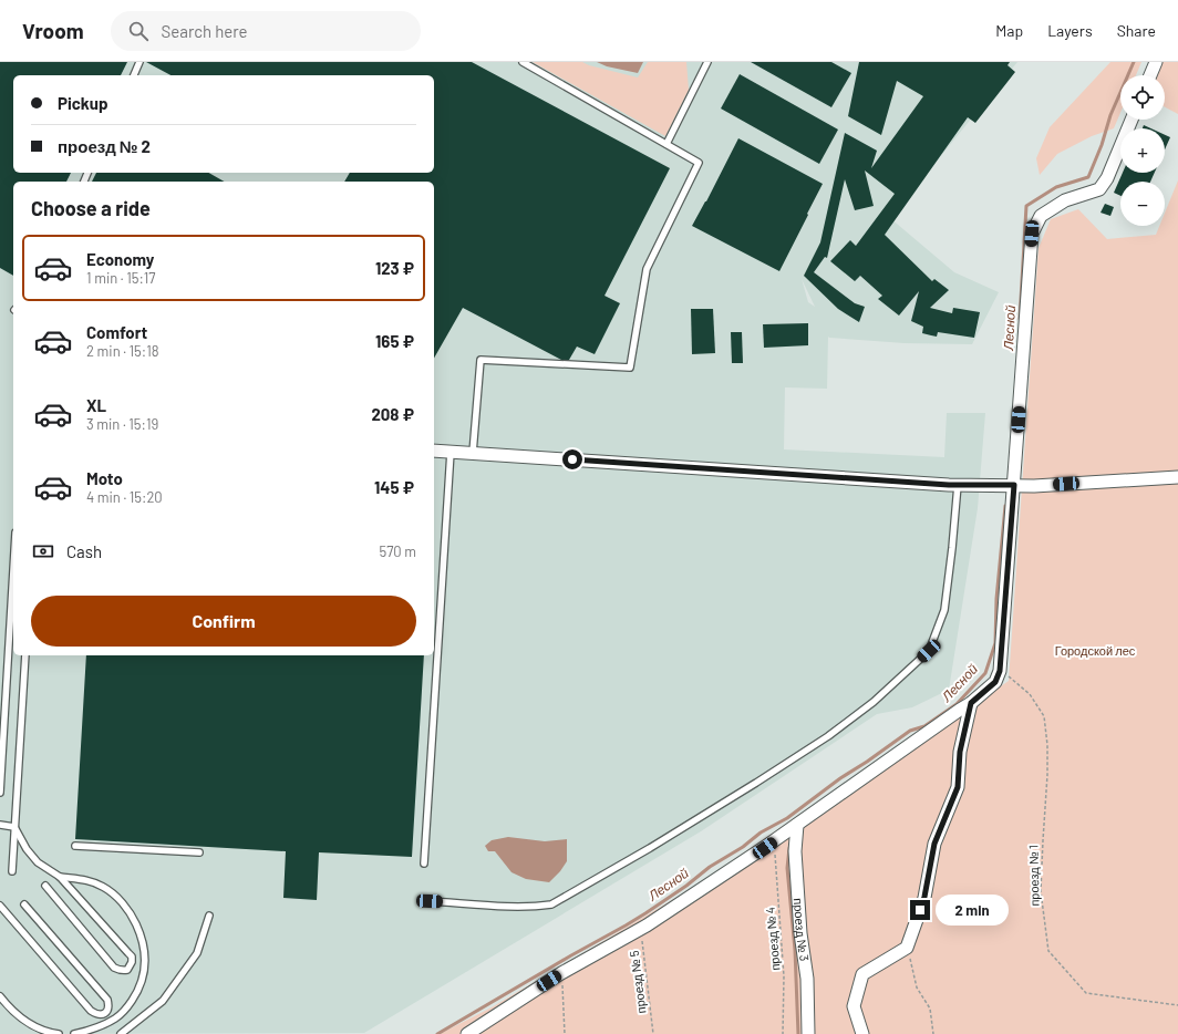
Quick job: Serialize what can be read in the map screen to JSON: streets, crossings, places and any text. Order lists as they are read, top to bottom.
{
  "streets": {
    "street": ["проезд № 3"],
    "path": ["проезд № 1", "проезд № 4", "проезд № 5"]
  },
  "water": ["Лесной"],
  "parks": ["Городской лес"],
  "page": {
    "header": "Vroom",
    "search": "Search here",
    "nav": ["Map", "Layers", "Share"],
    "map_buttons": ["+", "−"],
    "banner": ["Pickup", "проезд № 2"],
    "heading": "Choose a ride",
    "list": [
      {
        "name": "Economy",
        "note": "1 min · 15:17",
        "value": "123 ₽"
      },
      {
        "name": "Comfort",
        "note": "2 min · 15:18",
        "value": "165 ₽"
      },
      {
        "name": "XL",
        "note": "3 min · 15:19",
        "value": "208 ₽"
      },
      {
        "name": "Moto",
        "note": "4 min · 15:20",
        "value": "145 ₽"
      }
    ],
    "pay": ["Cash", "570 m"],
    "buttons": "Confirm",
    "bubble": "2 min"
  }
}
